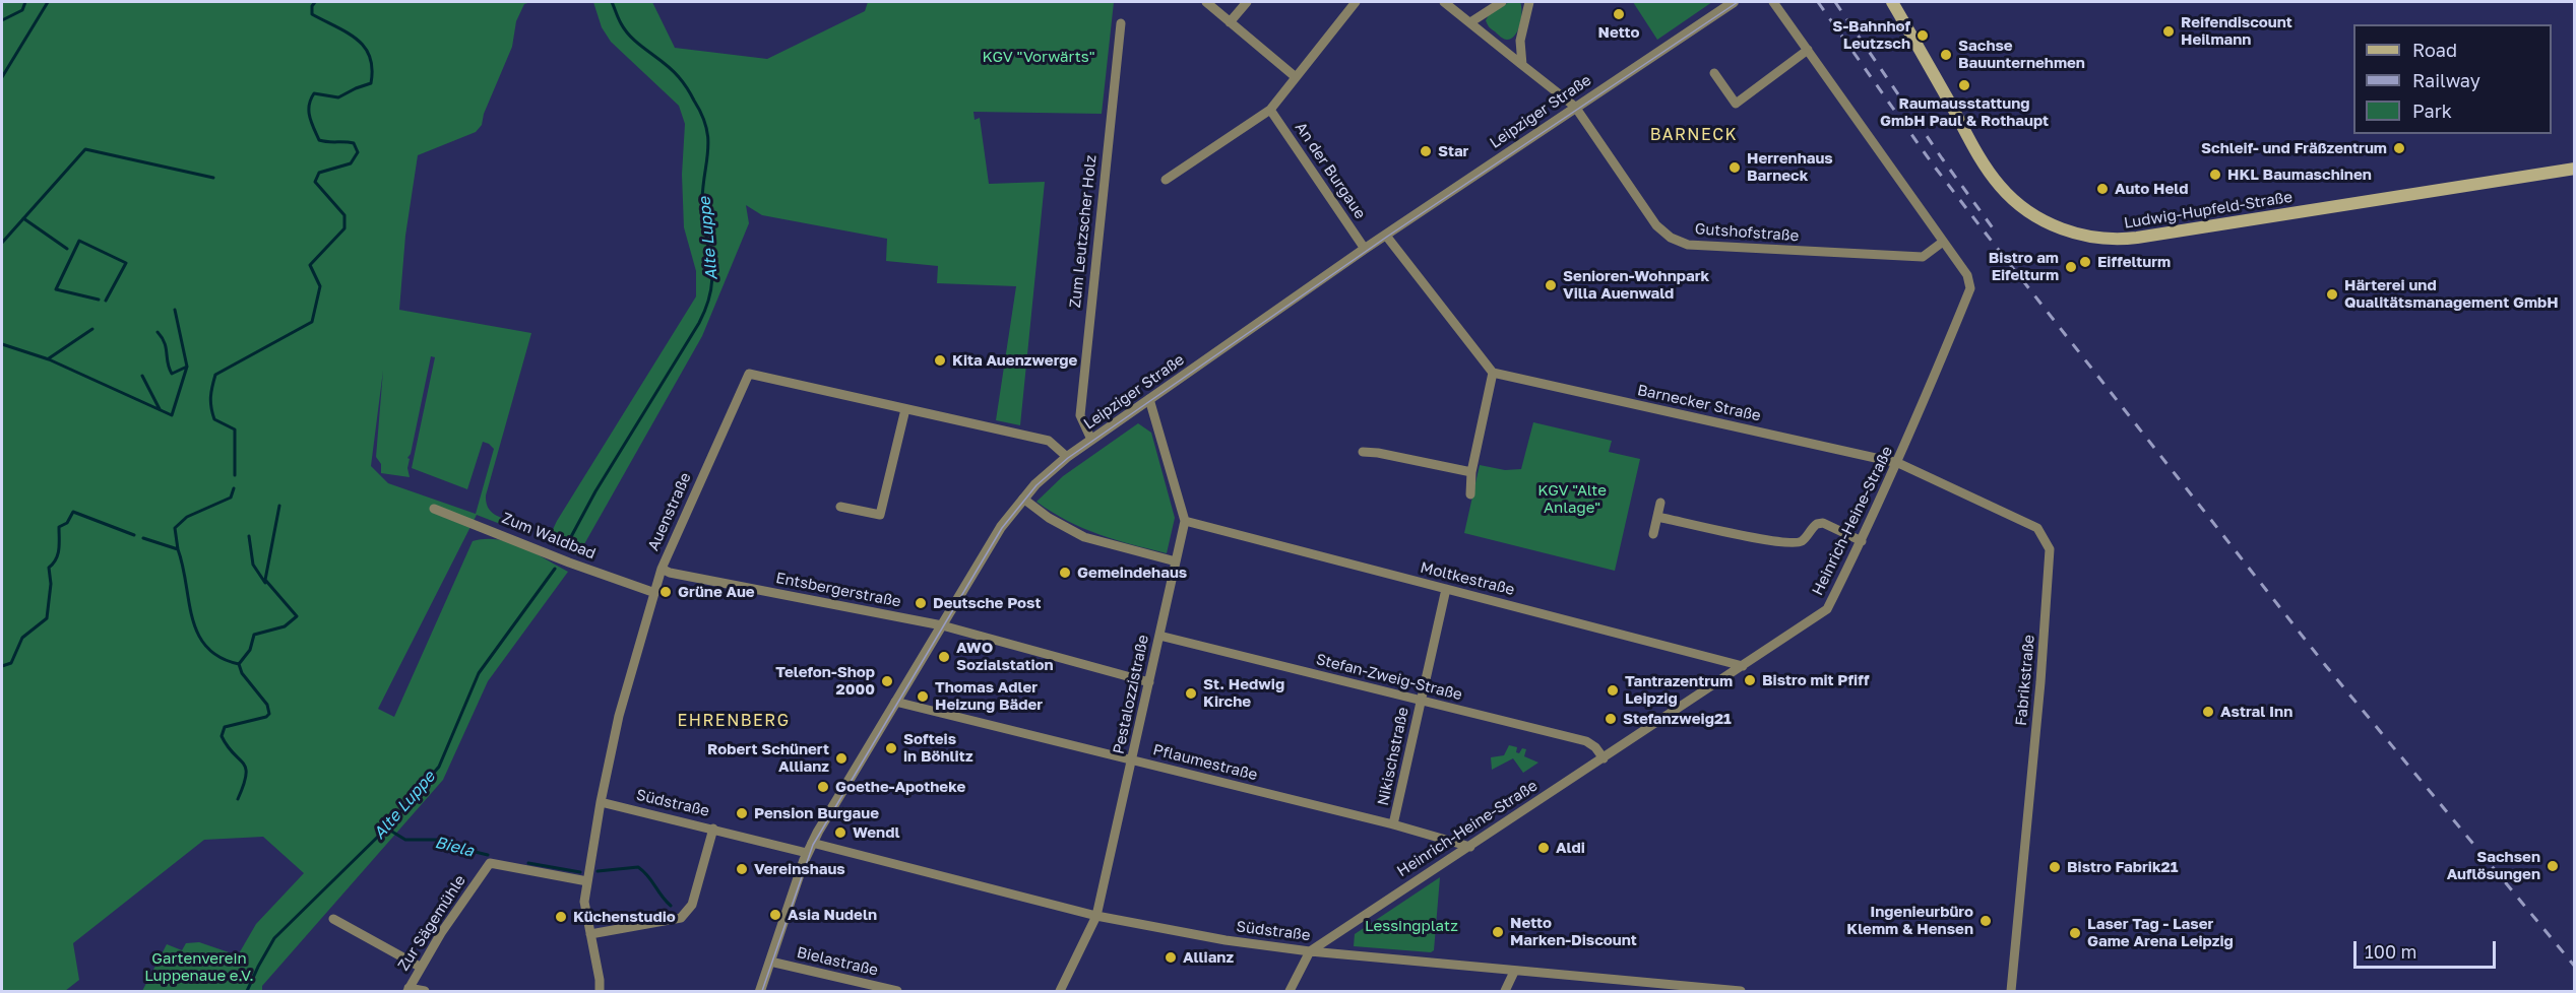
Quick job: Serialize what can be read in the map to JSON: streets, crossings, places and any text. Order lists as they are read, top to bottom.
{
  "streets": {
    "main road": ["Ludwig-Hupfeld-Straße"],
    "street": [
      "Leipziger Straße",
      "An der Burgaue",
      "Zum Leutzscher Holz",
      "Gutshofstraße",
      "Barnecker Straße",
      "Auenstraße",
      "Heinrich-Heine-Straße",
      "Zum Waldbad",
      "Moltkestraße",
      "Entsbergerstraße",
      "Stefan-Zweig-Straße",
      "Fabrikstraße",
      "Pestalozzistraße",
      "Nikischstraße",
      "Pflaumestraße",
      "Südstraße",
      "Zur Sägemühle",
      "Bielastraße"
    ]
  },
  "crossings": [
    ["Leipziger Straße", "An der Burgaue"],
    ["Leipziger Straße", "Zum Leutzscher Holz"],
    ["Leipziger Straße", "Gutshofstraße"],
    ["Leipziger Straße", "Auenstraße"],
    ["Leipziger Straße", "Entsbergerstraße"],
    ["Leipziger Straße", "Pestalozzistraße"],
    ["Leipziger Straße", "Pflaumestraße"],
    ["Leipziger Straße", "Südstraße"],
    ["Leipziger Straße", "Bielastraße"],
    ["Gutshofstraße", "Heinrich-Heine-Straße"],
    ["Barnecker Straße", "Heinrich-Heine-Straße"],
    ["Barnecker Straße", "Fabrikstraße"],
    ["Auenstraße", "Zum Waldbad"],
    ["Auenstraße", "Entsbergerstraße"],
    ["Auenstraße", "Südstraße"],
    ["Auenstraße", "Zur Sägemühle"],
    ["Heinrich-Heine-Straße", "Moltkestraße"],
    ["Heinrich-Heine-Straße", "Stefan-Zweig-Straße"],
    ["Heinrich-Heine-Straße", "Fabrikstraße"],
    ["Heinrich-Heine-Straße", "Pflaumestraße"],
    ["Heinrich-Heine-Straße", "Südstraße"],
    ["Moltkestraße", "Pestalozzistraße"],
    ["Moltkestraße", "Nikischstraße"],
    ["Entsbergerstraße", "Pestalozzistraße"],
    ["Stefan-Zweig-Straße", "Pestalozzistraße"],
    ["Stefan-Zweig-Straße", "Nikischstraße"],
    ["Pestalozzistraße", "Pflaumestraße"],
    ["Pestalozzistraße", "Südstraße"],
    ["Nikischstraße", "Pflaumestraße"]
  ],
  "districts": ["BARNECK", "EHRENBERG"],
  "water": ["Alte Luppe", "Biela"],
  "parks": [
    "KGV \"Vorwärts\"",
    "KGV \"Alte Anlage\"",
    "Lessingplatz",
    "Gartenverein Luppenaue e.V."
  ],
  "places": [
    "Netto",
    "Reifendiscount Heilmann",
    "S-Bahnhof Leutzsch",
    "Sachse Bauunternehmen",
    "Raumausstattung GmbH Paul & Rothaupt",
    "Schleif- und Fräßzentrum",
    "Star",
    "Herrenhaus Barneck",
    "HKL Baumaschinen",
    "Auto Held",
    "Eiffelturm",
    "Bistro am Eifelturm",
    "Senioren-Wohnpark Villa Auenwald",
    "Härterei und Qualitätsmanagement GmbH",
    "Kita Auenzwerge",
    "Gemeindehaus",
    "Grüne Aue",
    "Deutsche Post",
    "AWO Sozialstation",
    "Bistro mit Pfiff",
    "Telefon-Shop 2000",
    "Tantrazentrum Leipzig",
    "St. Hedwig Kirche",
    "Thomas Adler Heizung Bäder",
    "Astral Inn",
    "Stefanzweig21",
    "Softeis in Böhlitz",
    "Robert Schünert Allianz",
    "Goethe-Apotheke",
    "Pension Burgaue",
    "Wendl",
    "Aldi",
    "Sachsen Auflösungen",
    "Bistro Fabrik21",
    "Vereinshaus",
    "Asia Nudeln",
    "Küchenstudio",
    "Ingenieurbüro Klemm & Hensen",
    "Netto Marken-Discount",
    "Laser Tag - Laser Game Arena Leipzig",
    "Allianz"
  ],
  "legend": ["Road", "Railway", "Park"],
  "scale_bar": "100 m"
}
